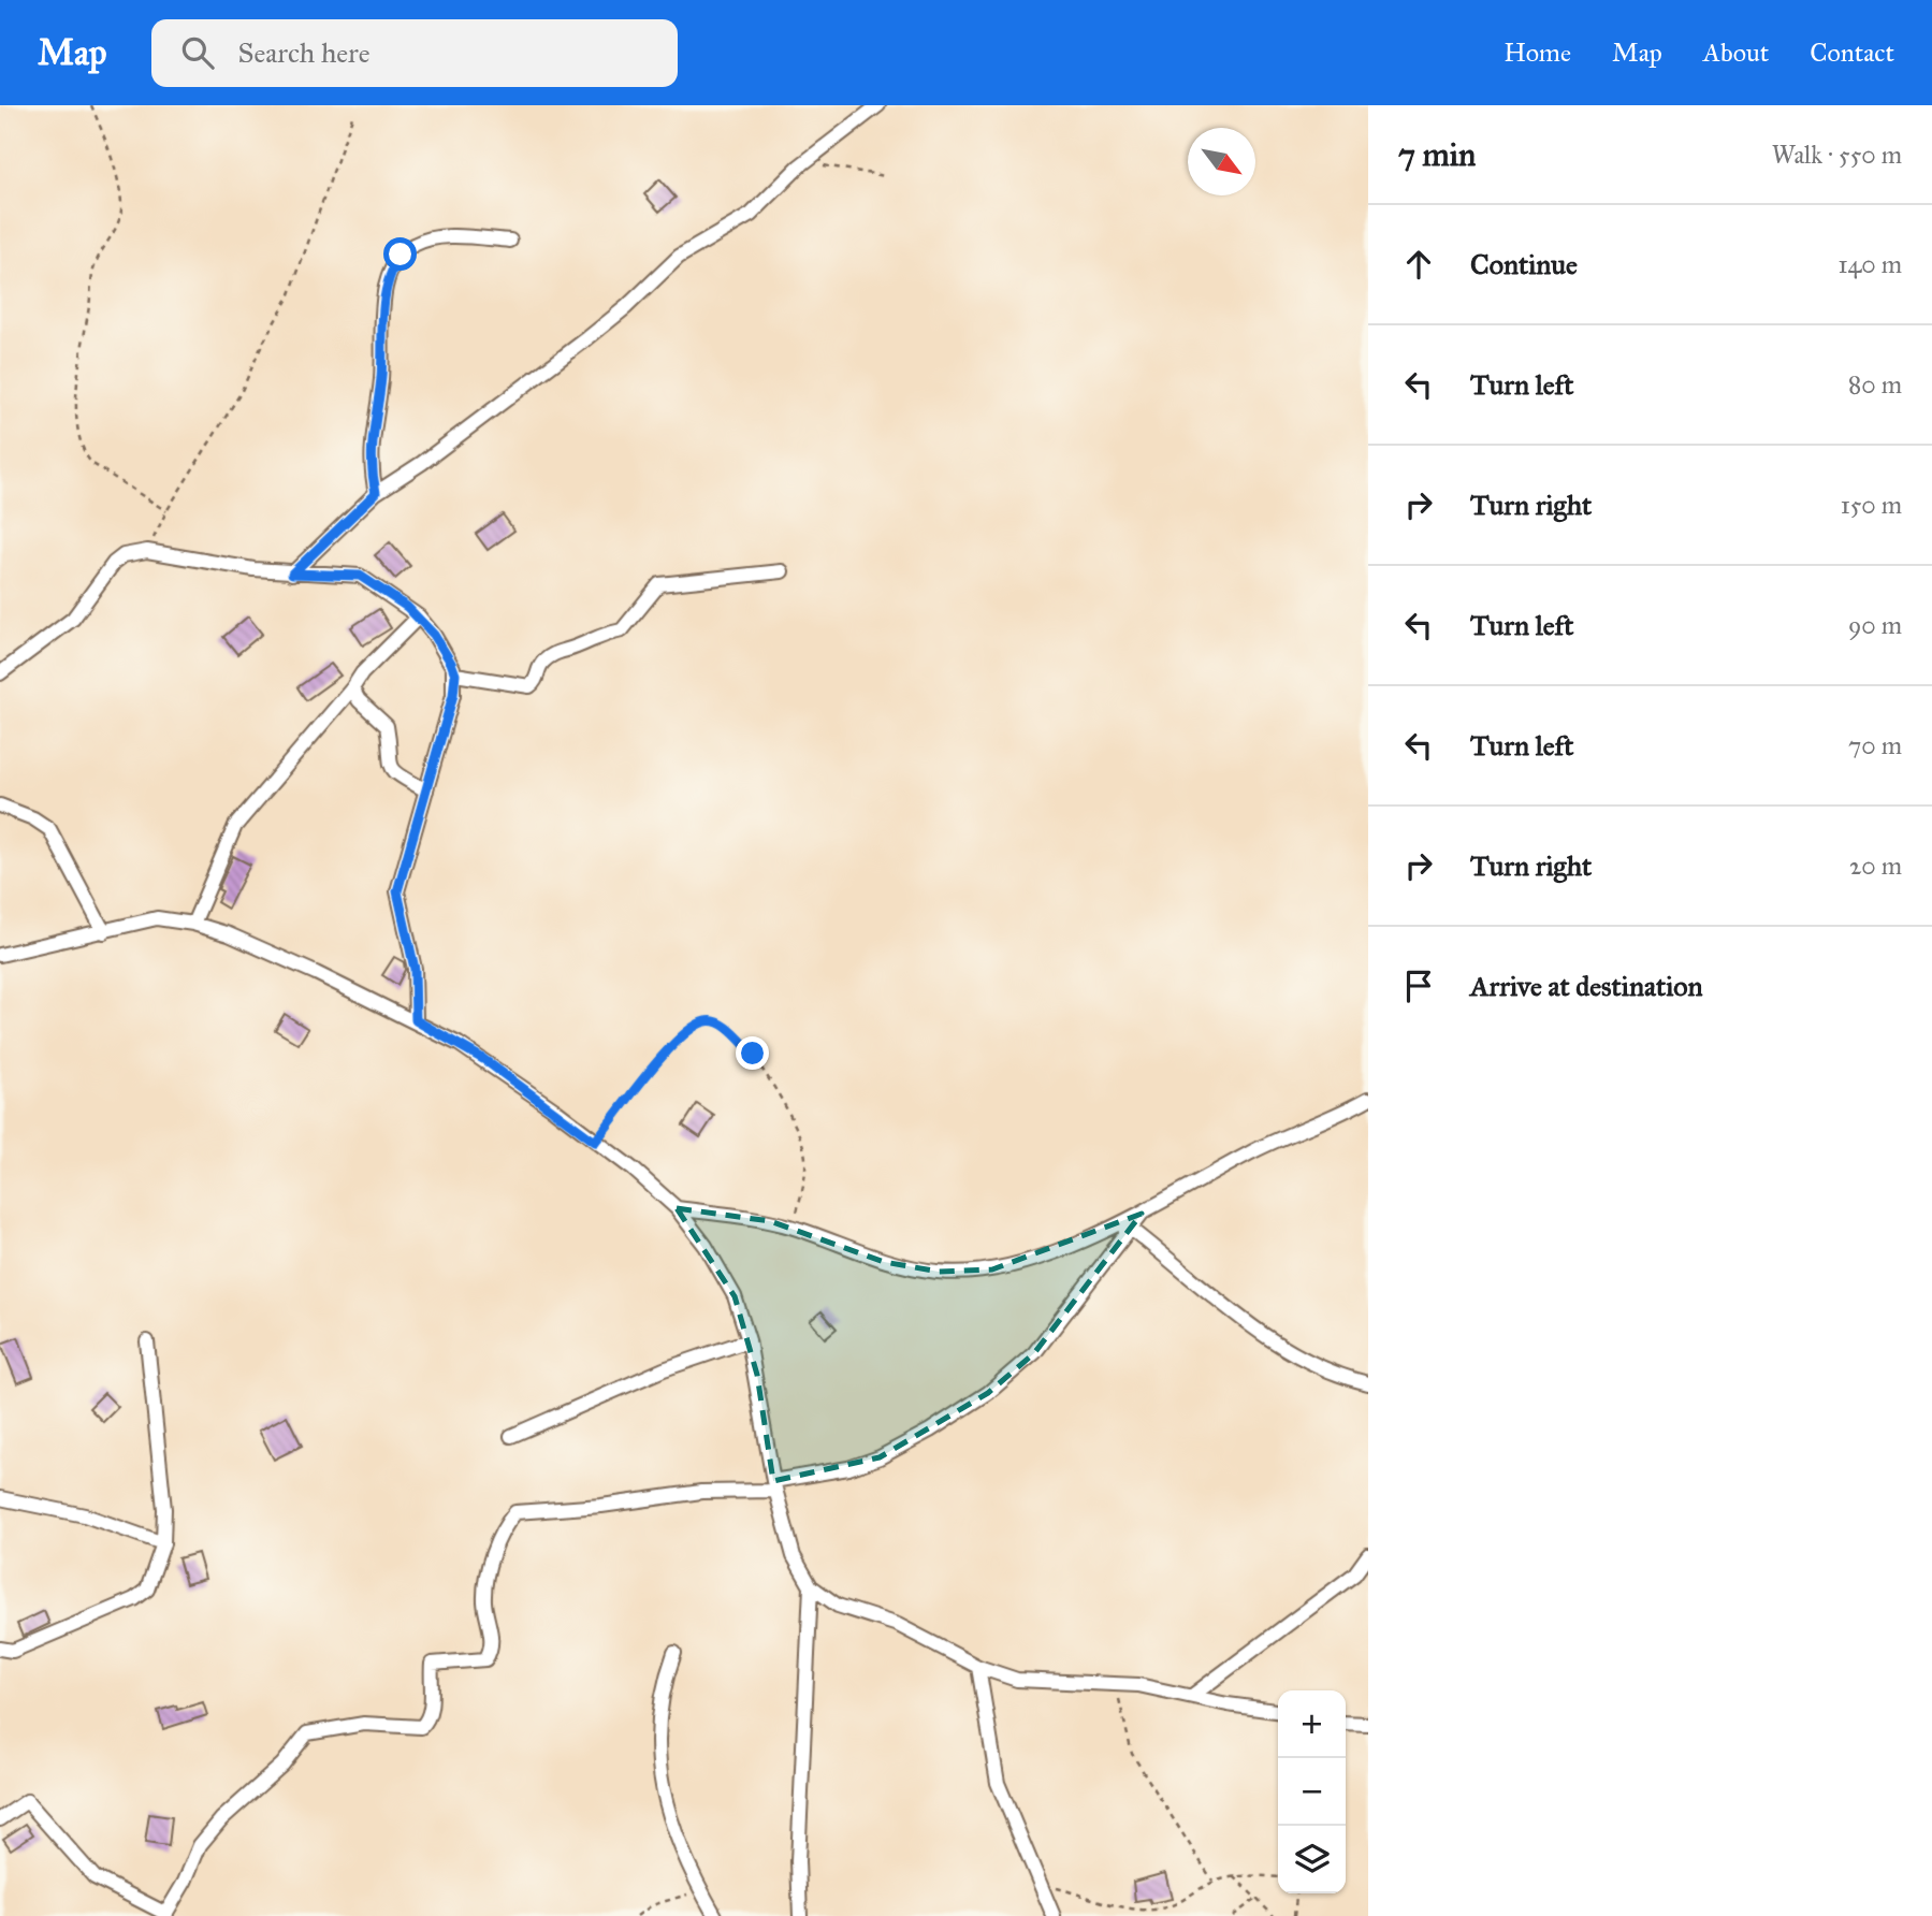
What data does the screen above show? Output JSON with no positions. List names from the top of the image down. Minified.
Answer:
{"north":"bottom right","page":{"header":"Map","search":"Search here","nav":["Home","Map","About","Contact"],"heading":["7 min","Walk · 550 m"],"list":[["Continue","140 m"],["Turn left","80 m"],["Turn right","150 m"],["Turn left","90 m"],["Turn left","70 m"],["Turn right","20 m"],"Arrive at destination"],"map_buttons":["+","−"]}}
